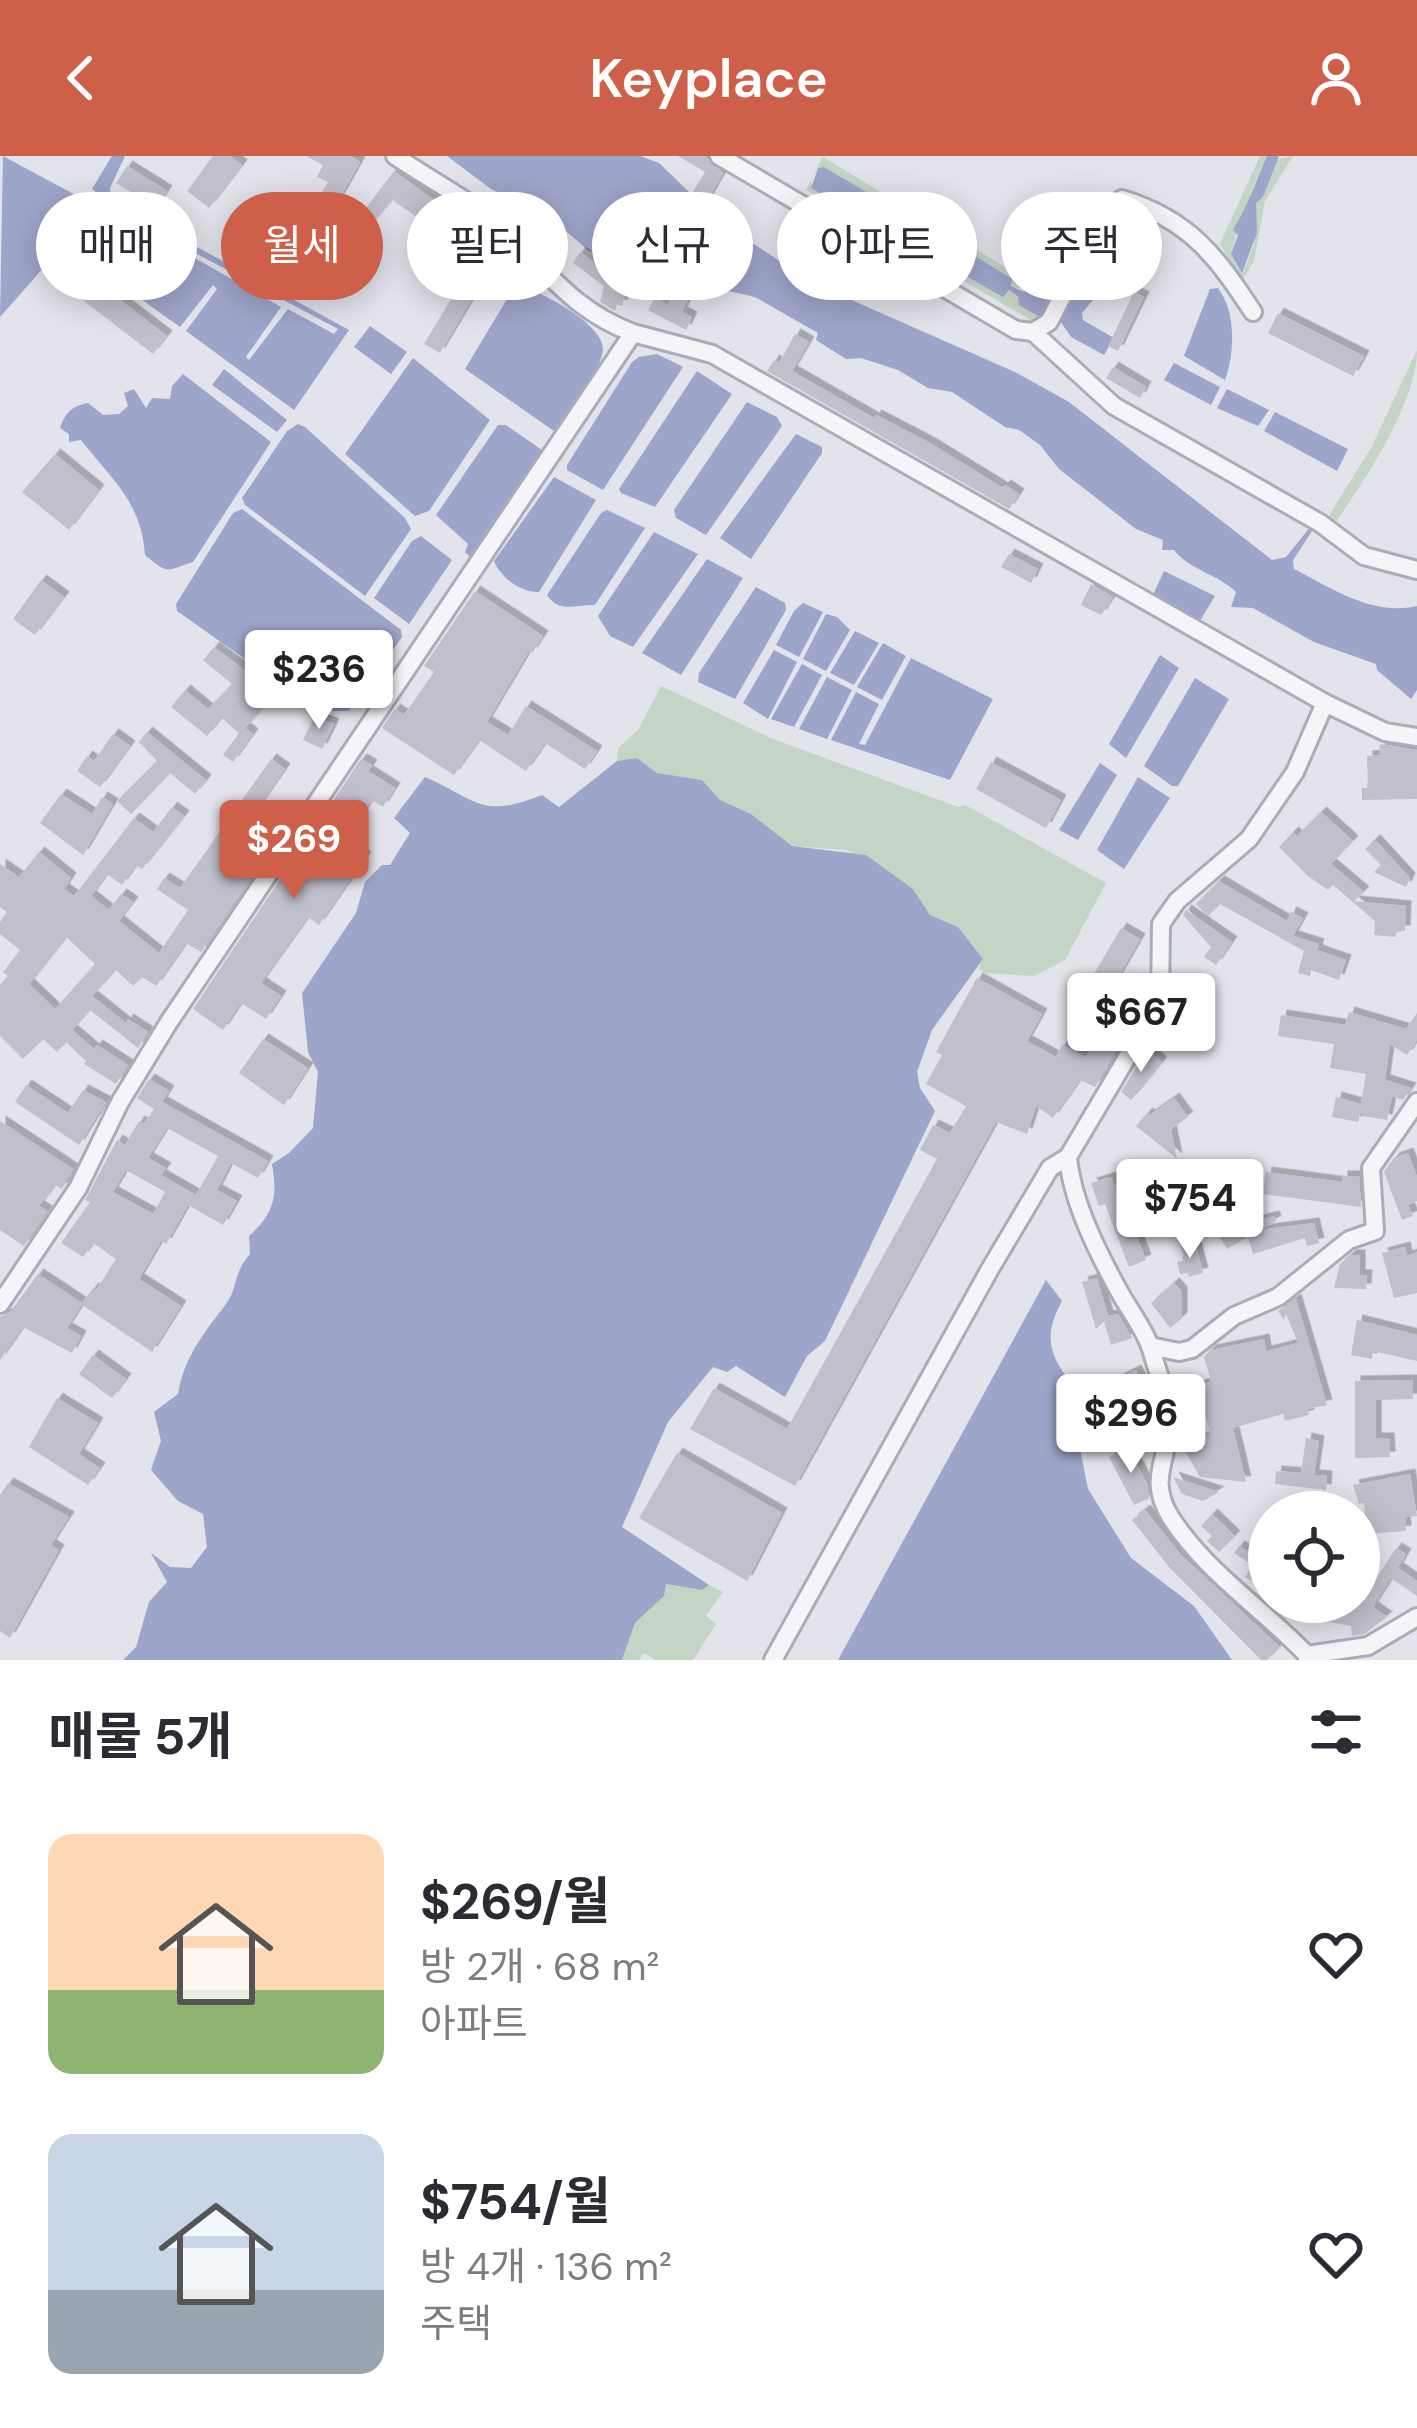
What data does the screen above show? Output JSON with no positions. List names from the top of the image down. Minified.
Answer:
{"page":{"header":"Keyplace","chip":["매매","월세","필터","신규","아파트","주택"],"price":["$236","$269","$667","$754","$296"],"heading":"매물 5개","list":[{"name":"$269/월","note":"방 2개 · 68 m² · 아파트"},{"name":"$754/월","note":"방 4개 · 136 m² · 주택"}]}}
